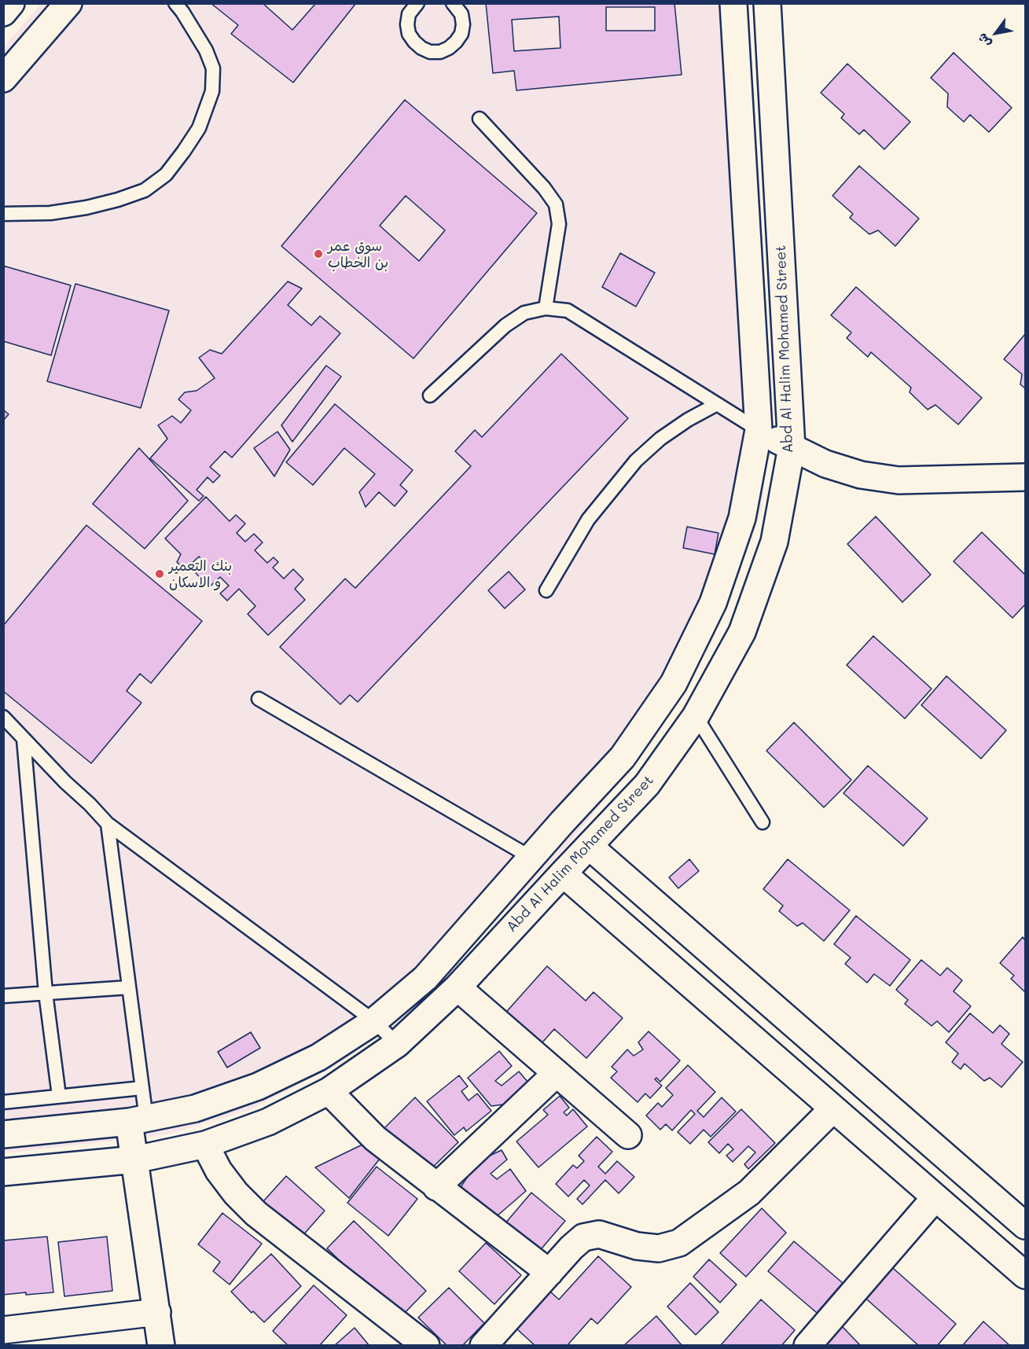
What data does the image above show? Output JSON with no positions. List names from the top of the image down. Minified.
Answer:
{"streets":{"street":["Abd Al Halim Mohamed Street"]},"places":["سوق عمر بن الخطاب","بنك التعمير و الاسكان"],"north":"bottom left"}
